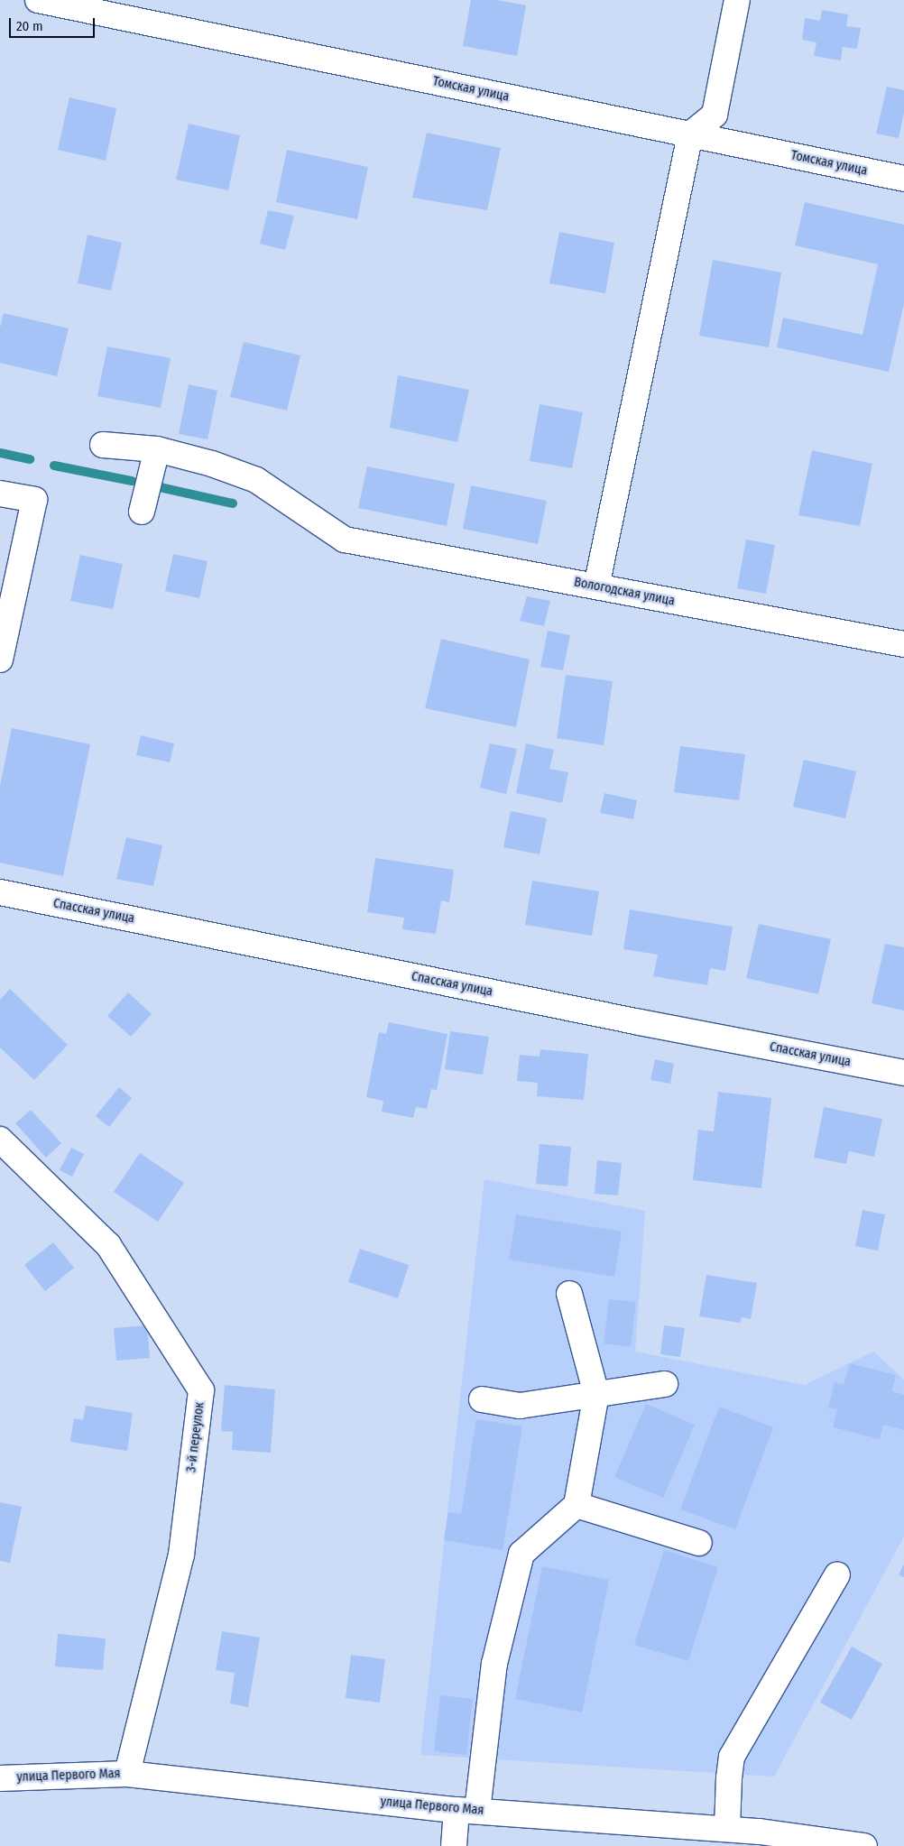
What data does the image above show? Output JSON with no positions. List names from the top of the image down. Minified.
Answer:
{"streets":{"street":["Томская улица","Вологодская улица","Спасская улица","3-й переулок","улица Первого Мая"]},"crossings":[["3-й переулок","улица Первого Мая"]],"scale_bar":"20 m"}
